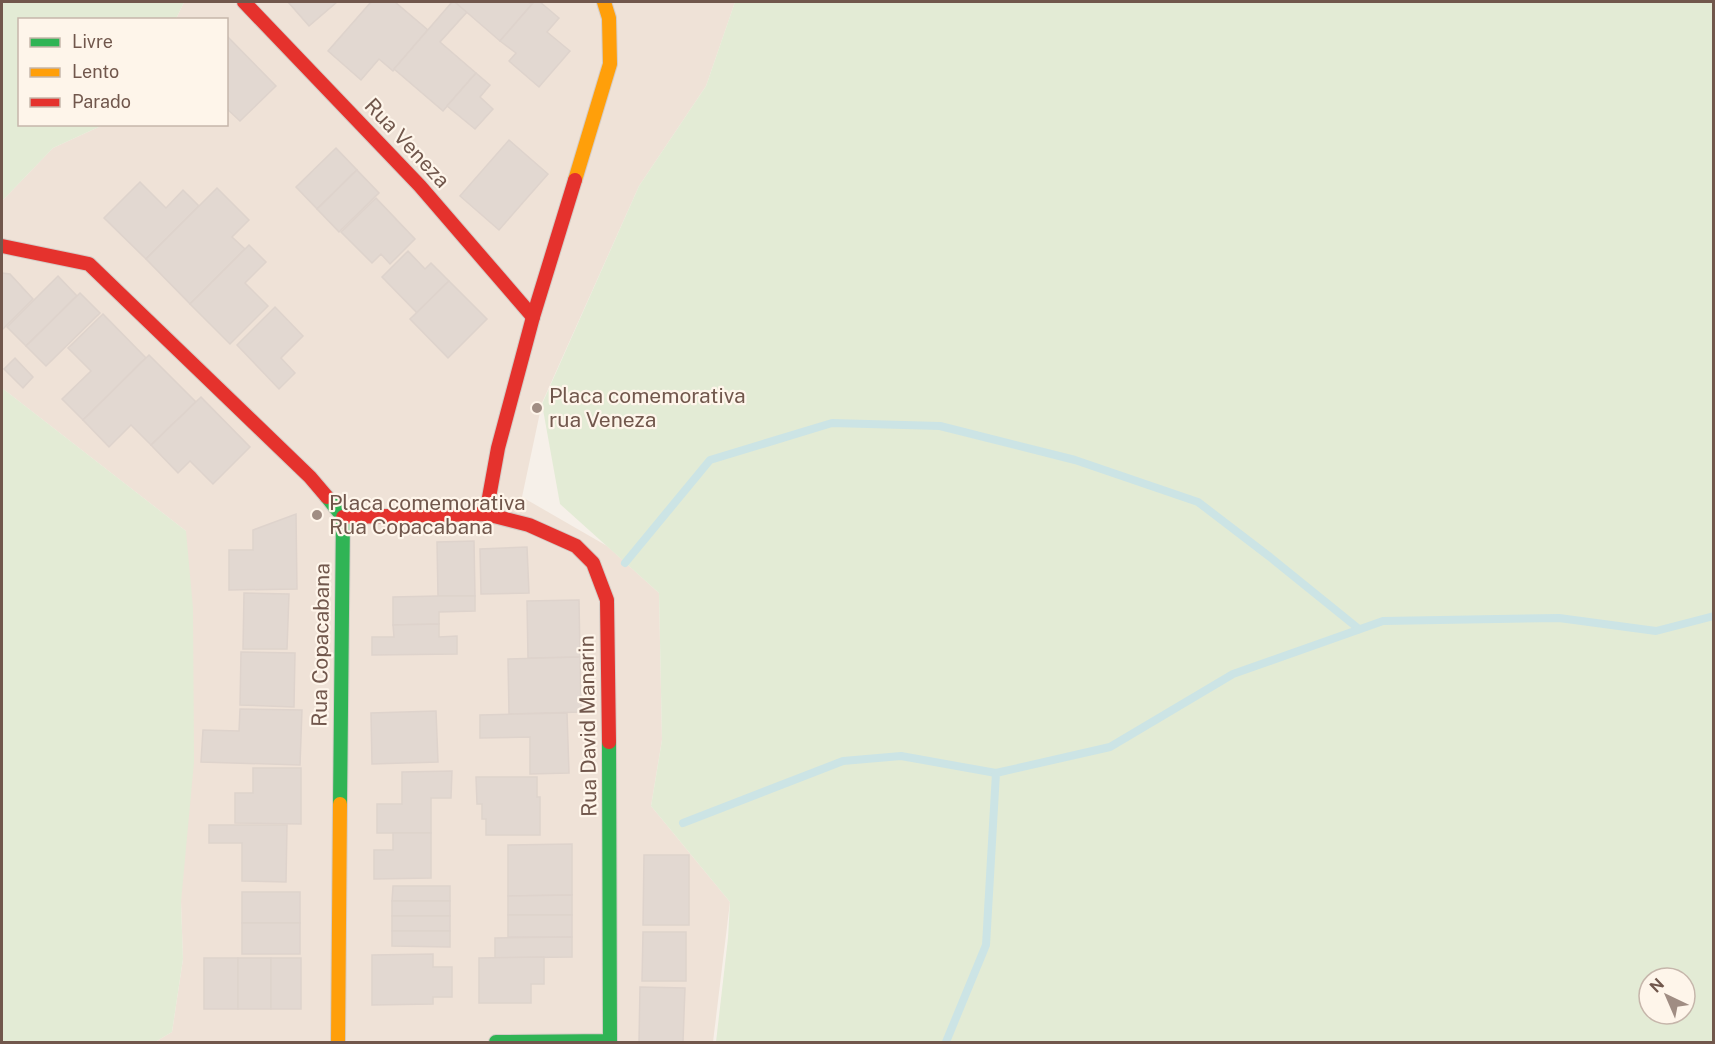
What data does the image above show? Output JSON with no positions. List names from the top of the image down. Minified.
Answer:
{"streets":{"street":["Rua Veneza","Rua Copacabana","Rua David Manarin"]},"crossings":[["Rua Copacabana","Rua David Manarin"]],"places":["Placa comemorativa rua Veneza","Placa comemorativa Rua Copacabana"],"legend":["Livre","Lento","Parado"],"north":"top left"}
